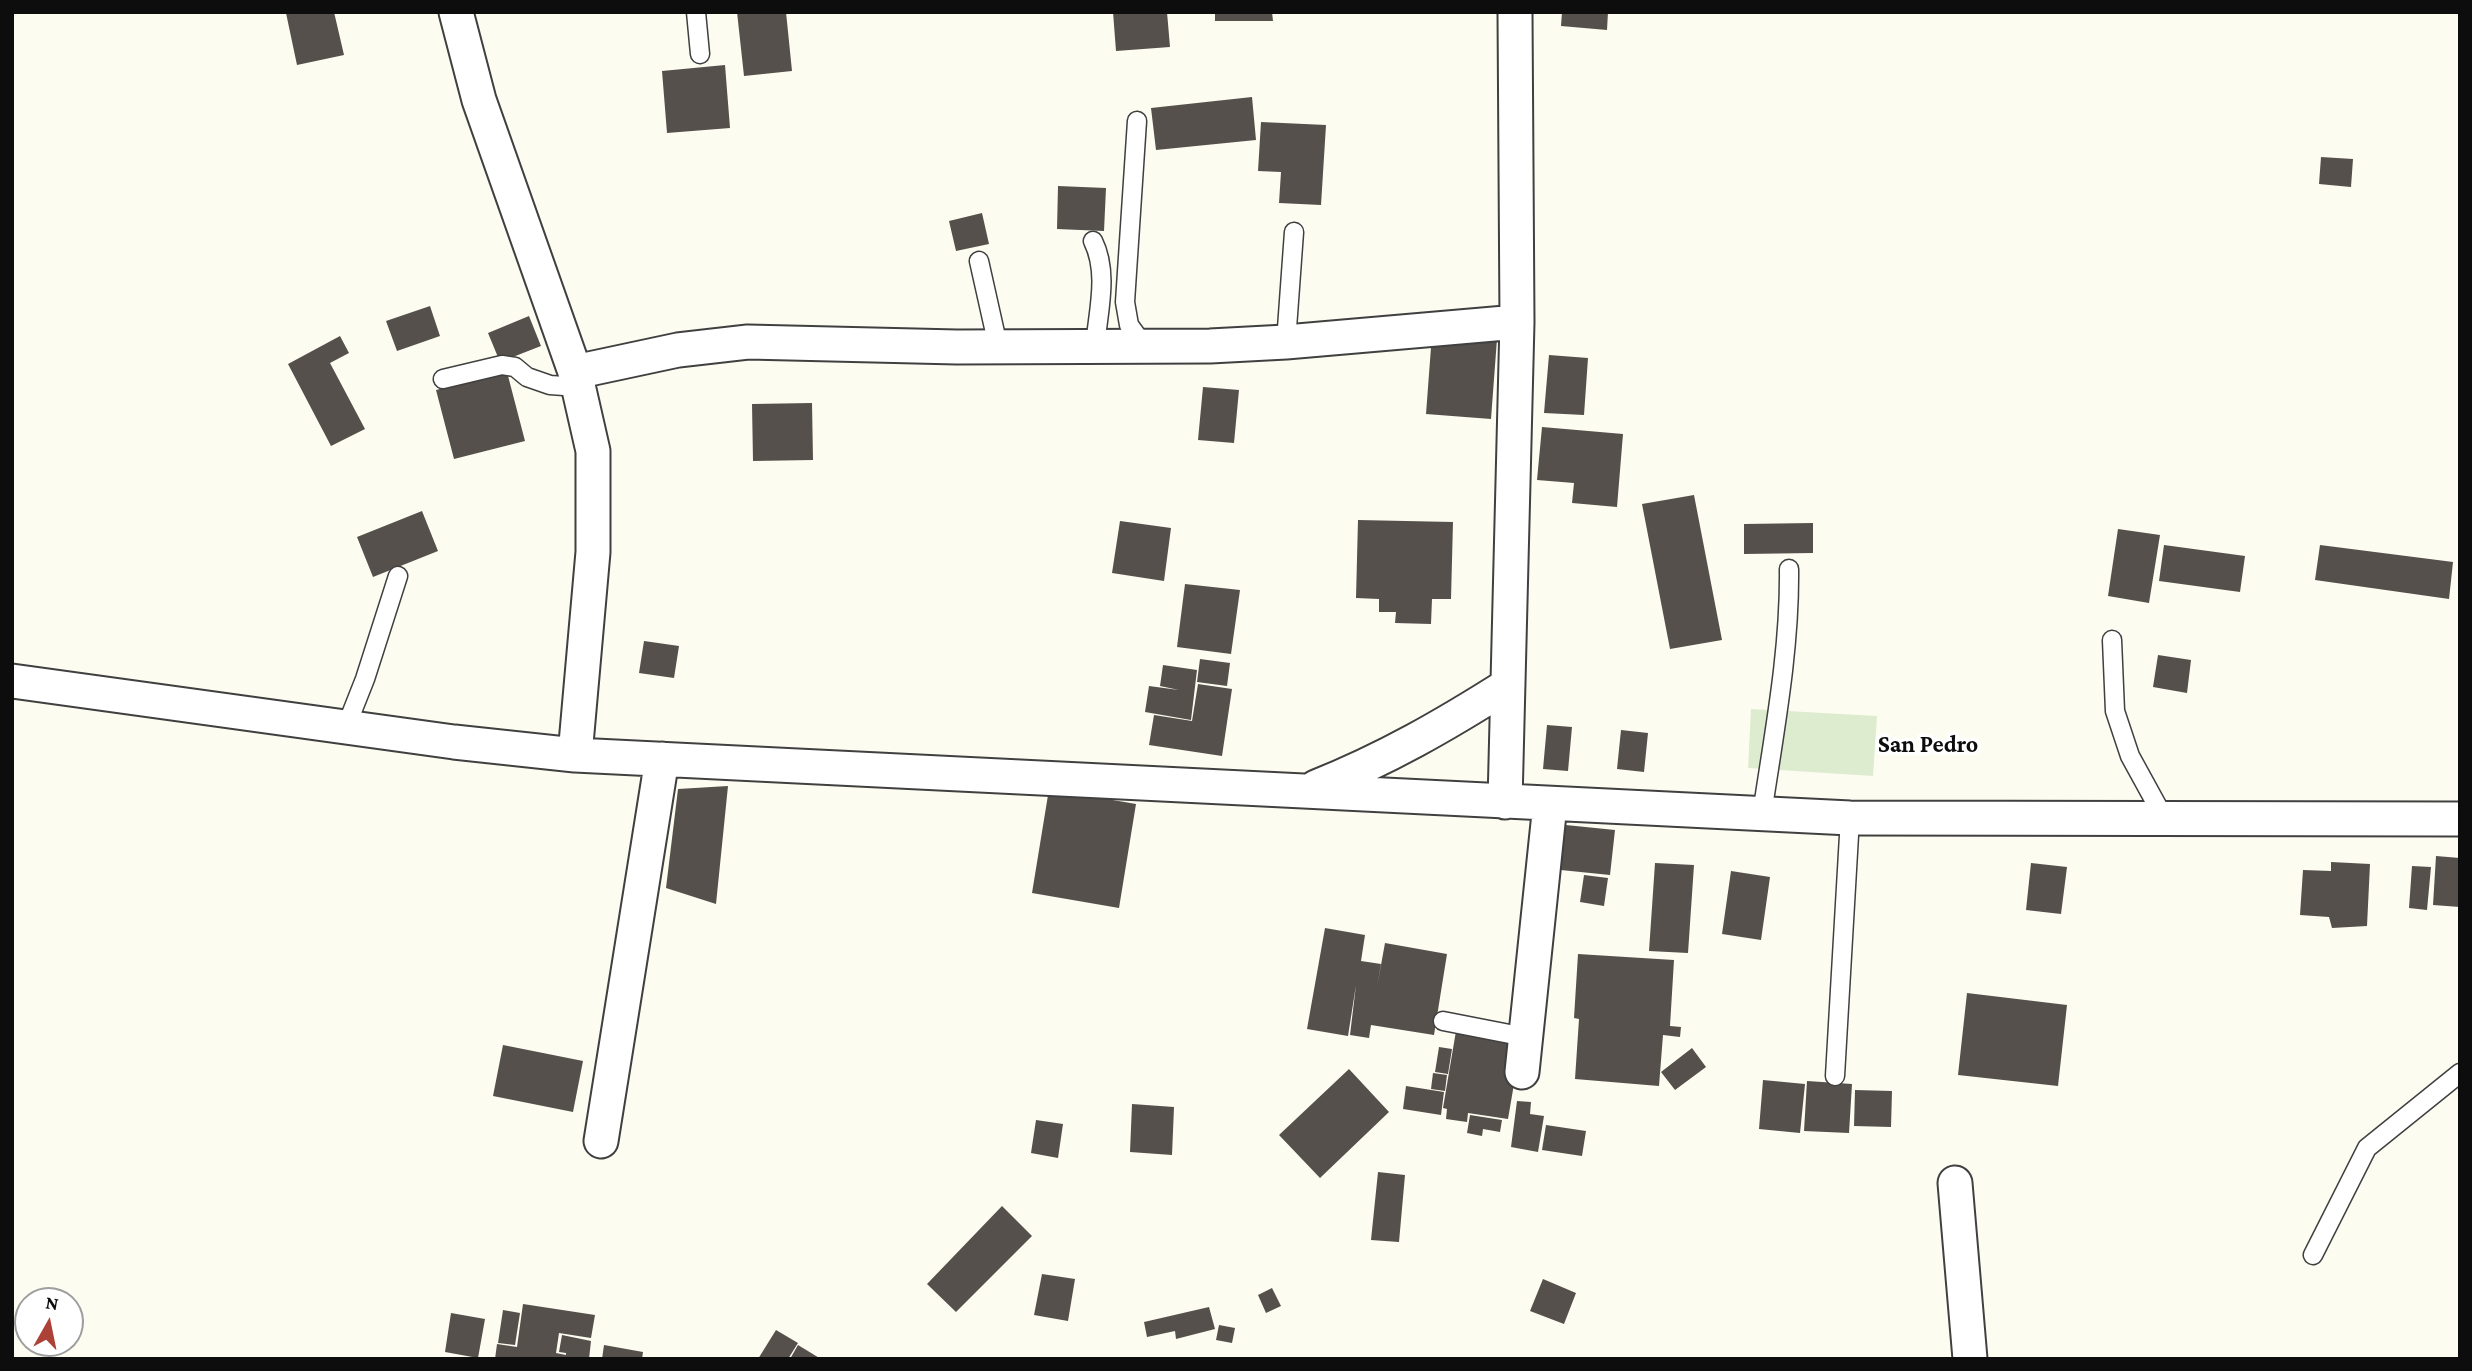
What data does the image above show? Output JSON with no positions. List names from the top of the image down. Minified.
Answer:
{"districts":["San Pedro"],"north":"top"}
